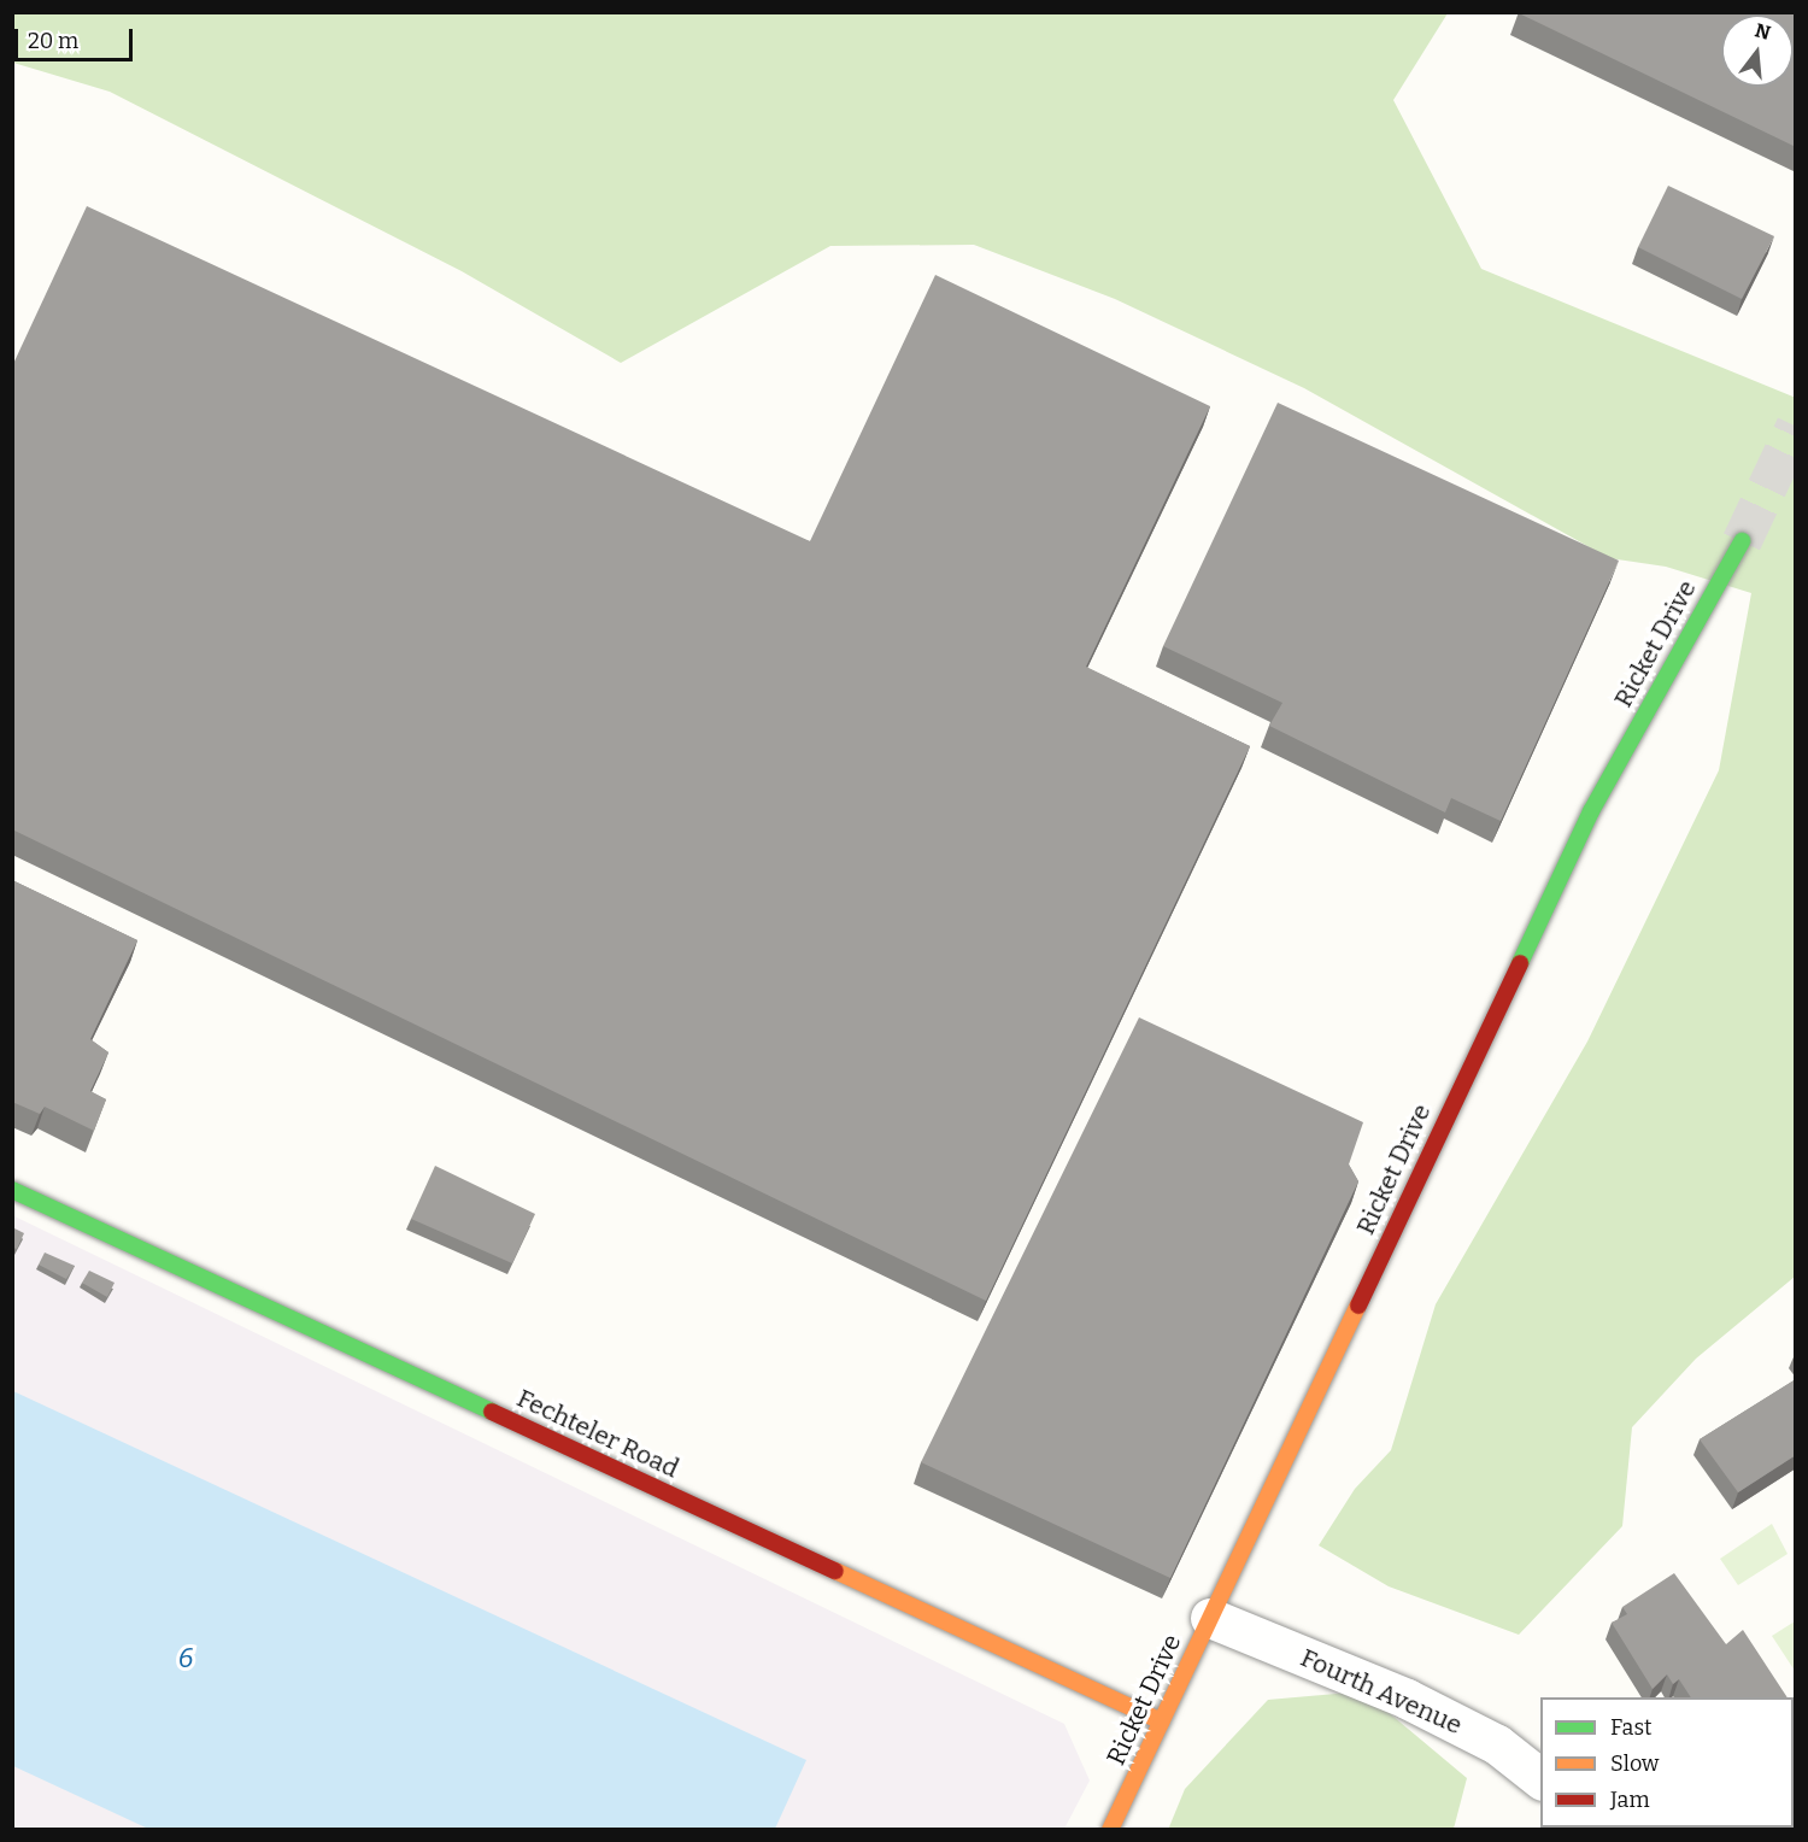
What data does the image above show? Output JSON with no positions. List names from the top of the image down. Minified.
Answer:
{"streets":{"street":["Ricket Drive","Fechteler Road","Fourth Avenue"]},"crossings":[["Ricket Drive","Fechteler Road"],["Ricket Drive","Fourth Avenue"]],"water":["6"],"legend":["Fast","Slow","Jam"],"scale_bar":"20 m","north":"top"}
